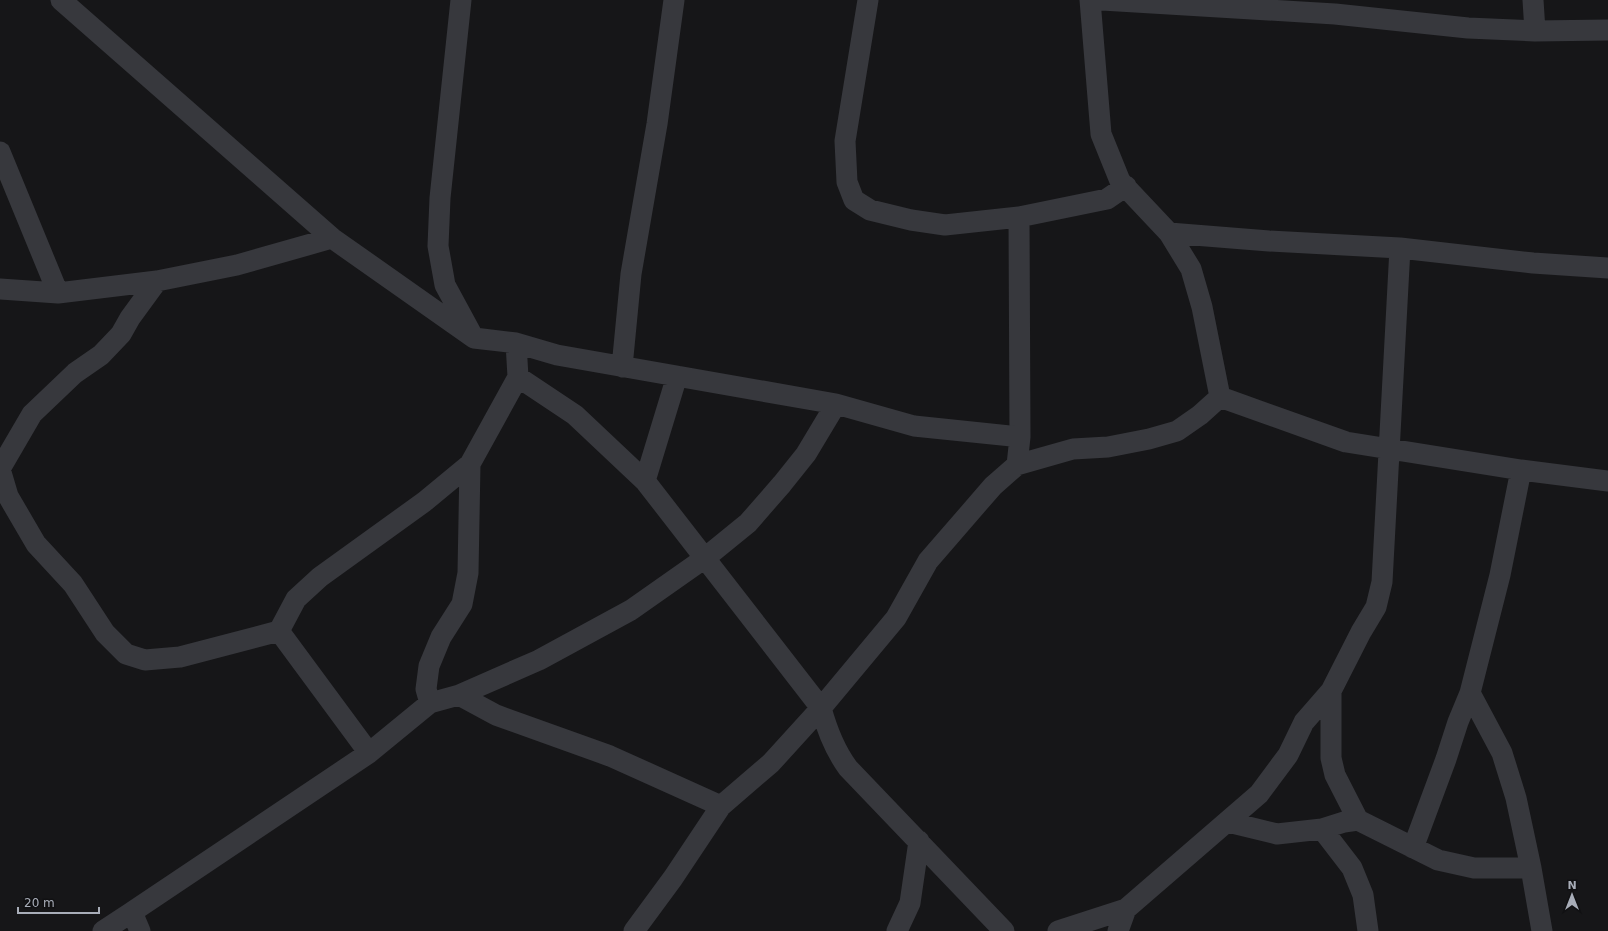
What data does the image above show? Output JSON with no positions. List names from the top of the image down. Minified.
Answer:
{"scale_bar":"20 m","north":"top"}
